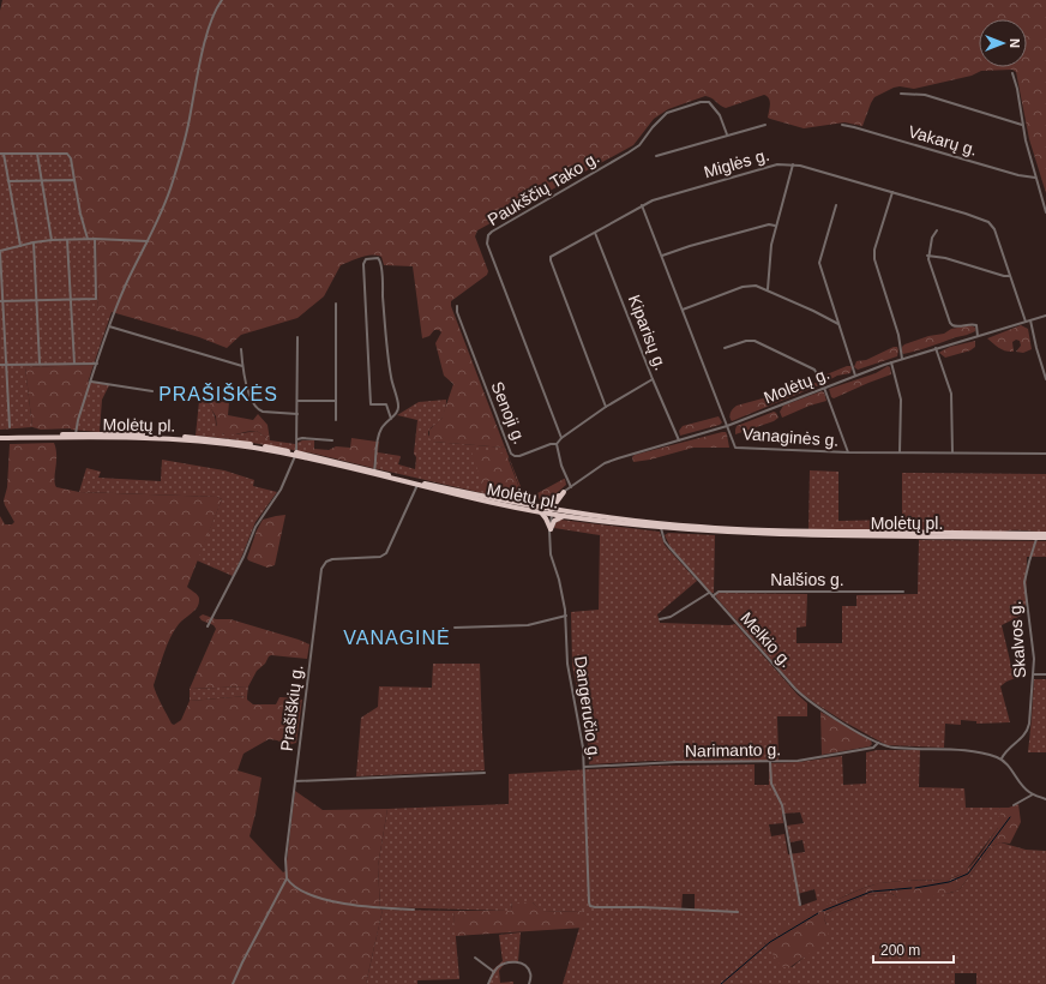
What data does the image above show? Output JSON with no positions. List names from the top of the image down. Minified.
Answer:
{"streets":{"highway":["Molėtų pl."],"street":["Vakarų g.","Miglės g.","Paukščių Tako g.","Kiparisų g.","Molėtų g.","Senoji g.","Vanaginės g.","Nalšios g.","Melkio g.","Skalvos g.","Prašiškių g.","Dangeručio g.","Narimanto g."]},"crossings":[["Miglės g.","Kiparisų g."],["Miglės g.","Molėtų g."],["Miglės g.","Vanaginės g."],["Kiparisų g.","Molėtų g."],["Molėtų g.","Vanaginės g."],["Molėtų pl.","Melkio g."],["Molėtų pl.","Skalvos g."],["Molėtų pl.","Prašiškių g."],["Molėtų pl.","Dangeručio g."],["Nalšios g.","Melkio g."],["Melkio g.","Skalvos g."],["Melkio g.","Narimanto g."],["Dangeručio g.","Narimanto g."]],"districts":["PRAŠIŠKĖS","VANAGINĖ"],"scale_bar":"200 m","north":"right"}
